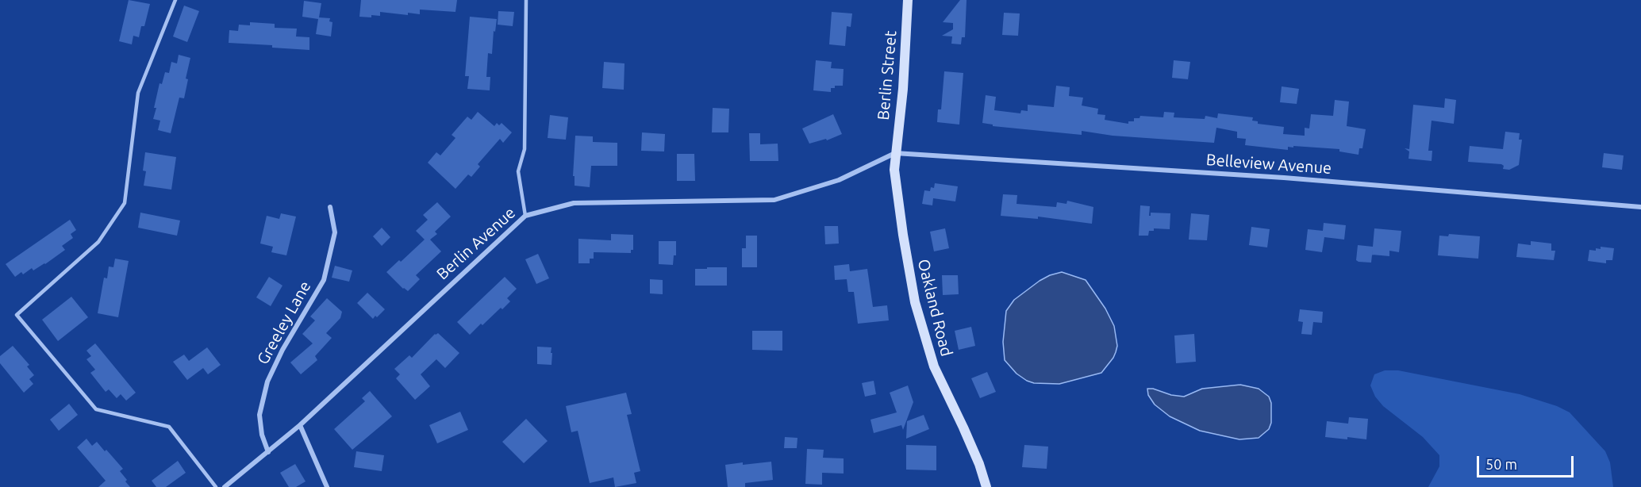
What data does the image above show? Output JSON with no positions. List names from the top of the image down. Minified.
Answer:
{"streets":{"main road":["Berlin Street","Oakland Road"],"street":["Belleview Avenue","Berlin Avenue","Greeley Lane"]},"crossings":[["Berlin Street","Belleview Avenue"],["Berlin Street","Berlin Avenue"],["Berlin Street","Oakland Road"],["Belleview Avenue","Berlin Avenue"],["Belleview Avenue","Oakland Road"],["Berlin Avenue","Oakland Road"],["Berlin Avenue","Greeley Lane"]],"scale_bar":"50 m"}
